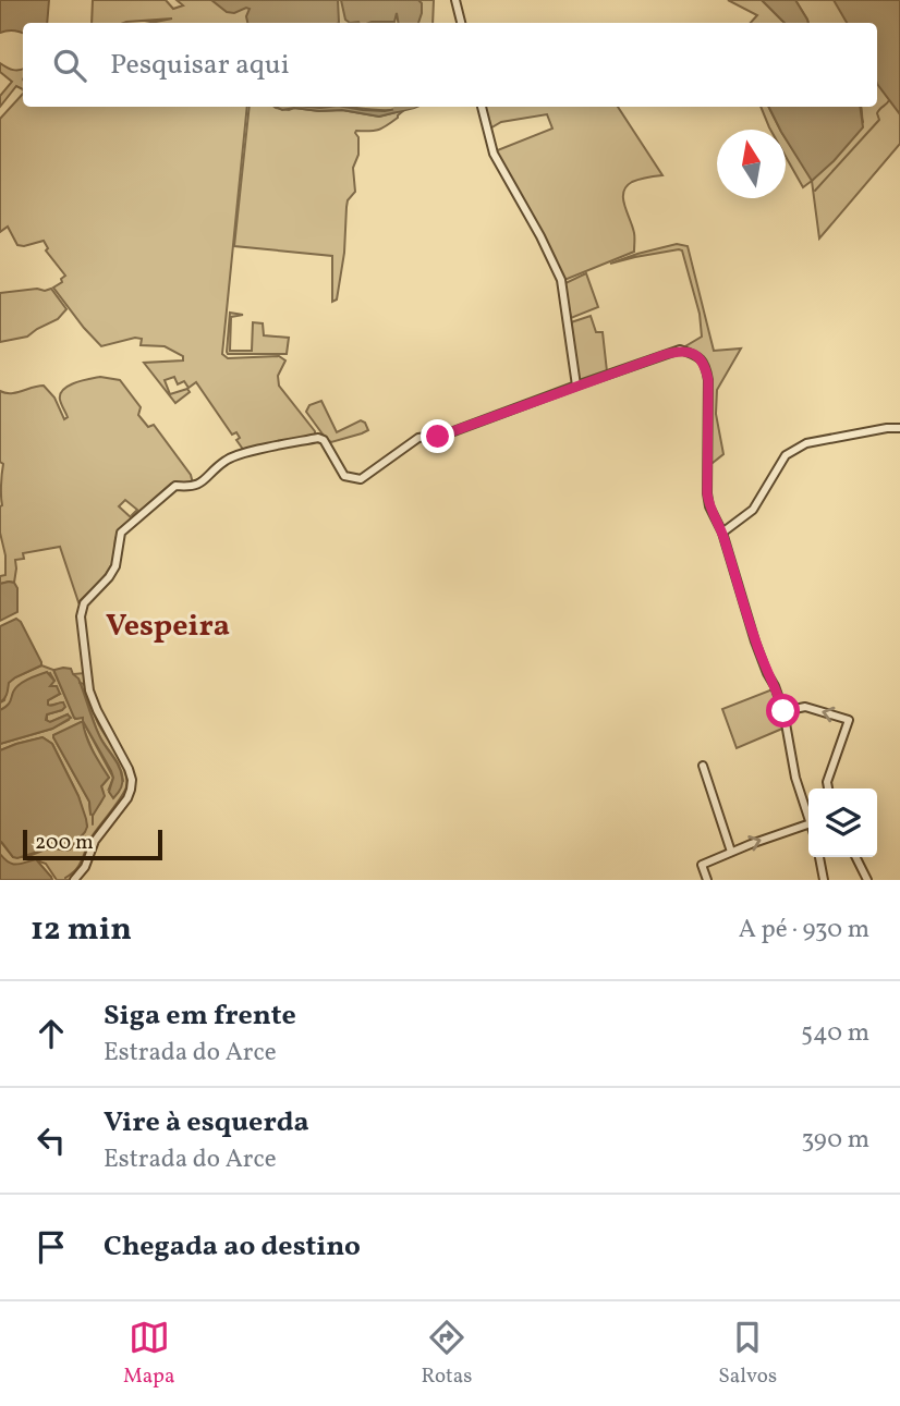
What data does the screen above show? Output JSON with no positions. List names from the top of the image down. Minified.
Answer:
{"districts":["Vespeira"],"scale_bar":"200 m","north":"top","page":{"search":"Pesquisar aqui","scale":"200 m","heading":["12 min","A pé · 930 m"],"list":[["Siga em frente","Estrada do Arce","540 m"],["Vire à esquerda","Estrada do Arce","390 m"],"Chegada ao destino"],"nav":["Mapa","Rotas","Salvos"]}}
